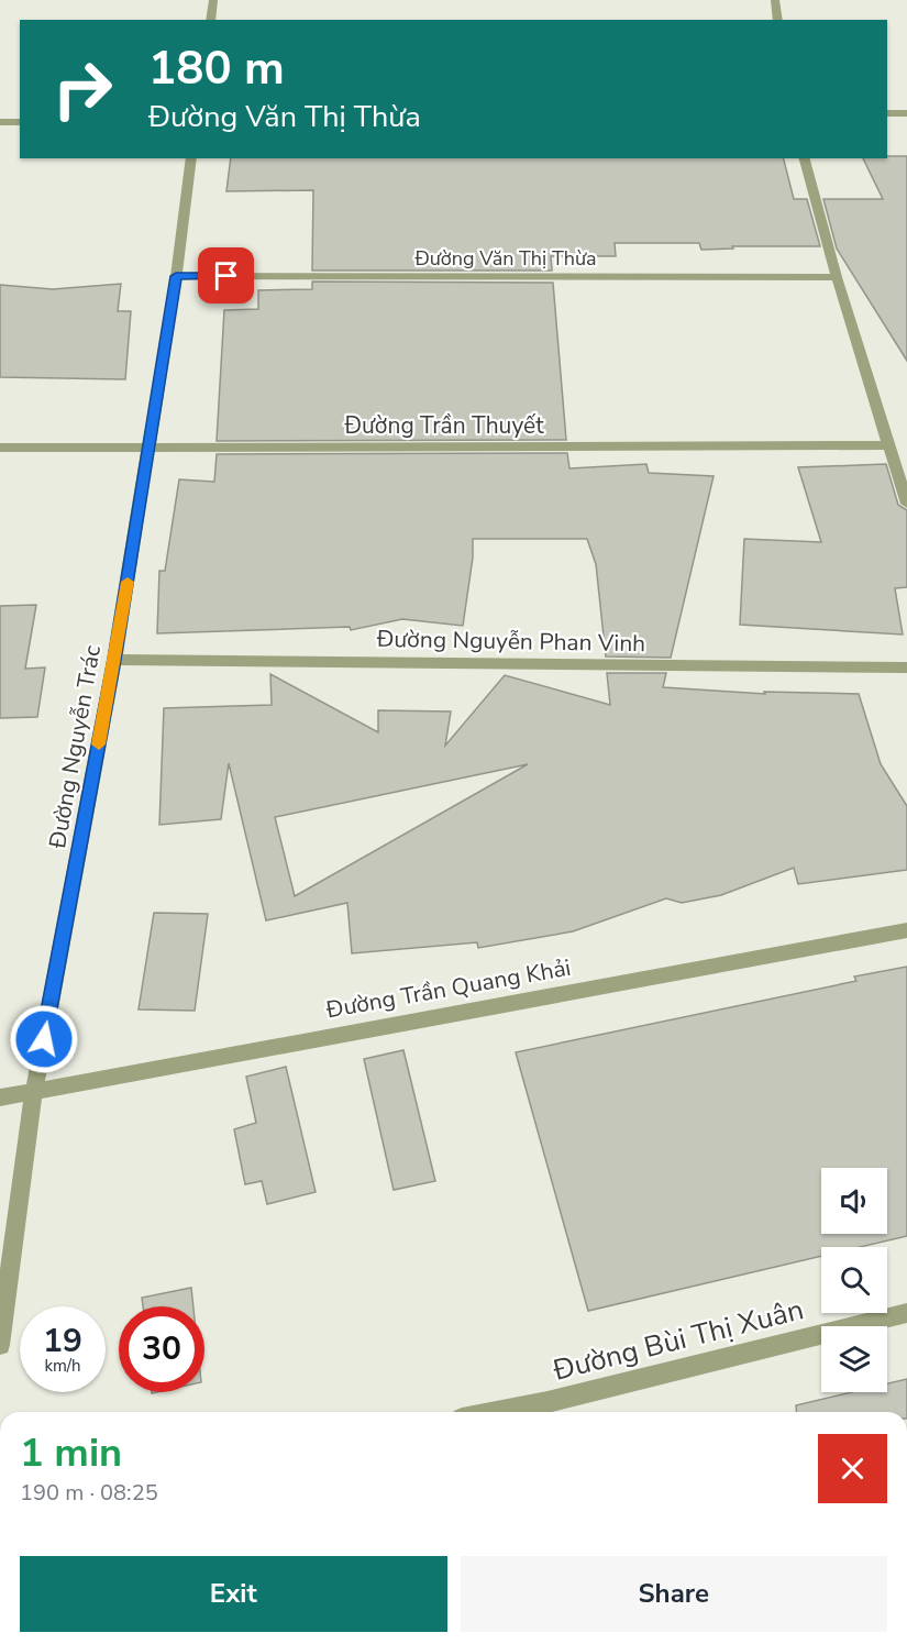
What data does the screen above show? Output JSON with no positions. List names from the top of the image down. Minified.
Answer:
{"streets":{"street":["Đường Văn Thị Thừa","Đường Trần Thuyết","Đường Nguyễn Phan Vinh","Đường Nguyễn Trác","Đường Trần Quang Khải","Đường Bùi Thị Xuân"]},"crossings":[["Đường Văn Thị Thừa","Đường Nguyễn Trác"],["Đường Trần Thuyết","Đường Nguyễn Trác"],["Đường Nguyễn Phan Vinh","Đường Nguyễn Trác"],["Đường Nguyễn Trác","Đường Trần Quang Khải"]],"page":{"turn":["180 m","Đường Văn Thị Thừa"],"speed":"19 km/h","limit":"30","heading":["1 min","190 m · 08:25"],"buttons":["Exit","Share"]}}
